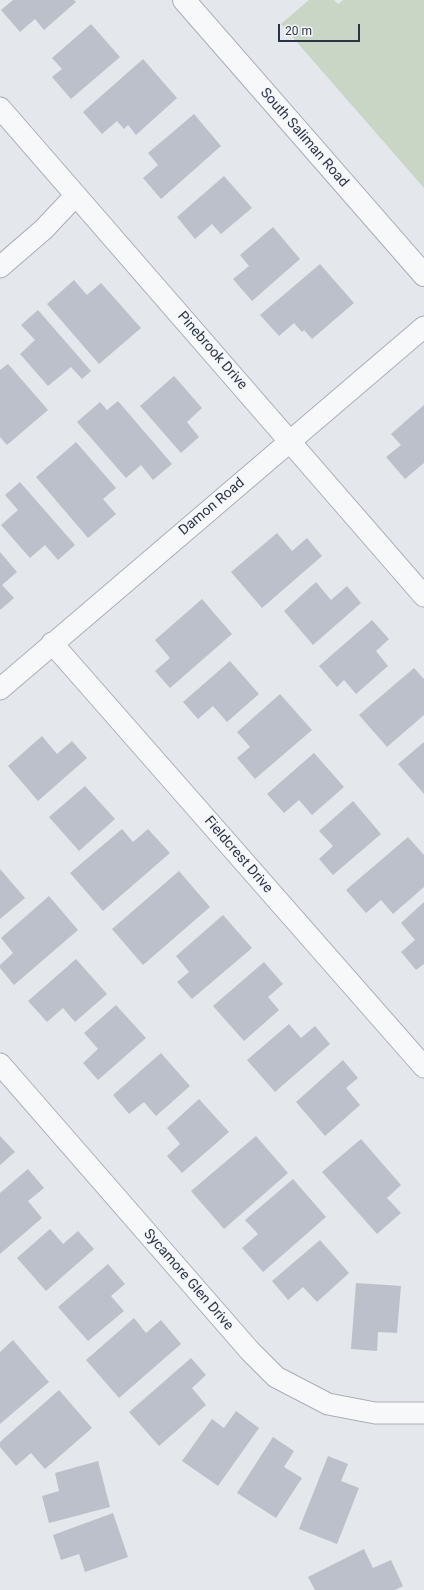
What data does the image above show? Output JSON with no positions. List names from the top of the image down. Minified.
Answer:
{"streets":{"street":["South Saliman Road","Pinebrook Drive","Damon Road","Fieldcrest Drive","Sycamore Glen Drive"]},"crossings":[["Pinebrook Drive","Damon Road"],["Damon Road","Fieldcrest Drive"]],"scale_bar":"20 m"}
